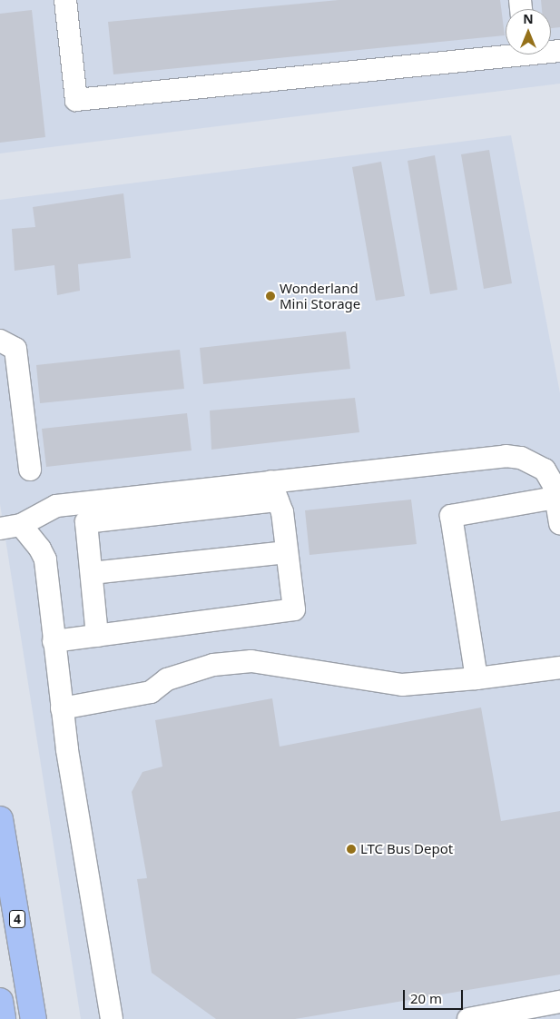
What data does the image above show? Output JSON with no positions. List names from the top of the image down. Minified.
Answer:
{"streets":{"main road":["4"]},"places":["Wonderland Mini Storage","LTC Bus Depot"],"scale_bar":"20 m","north":"top"}
